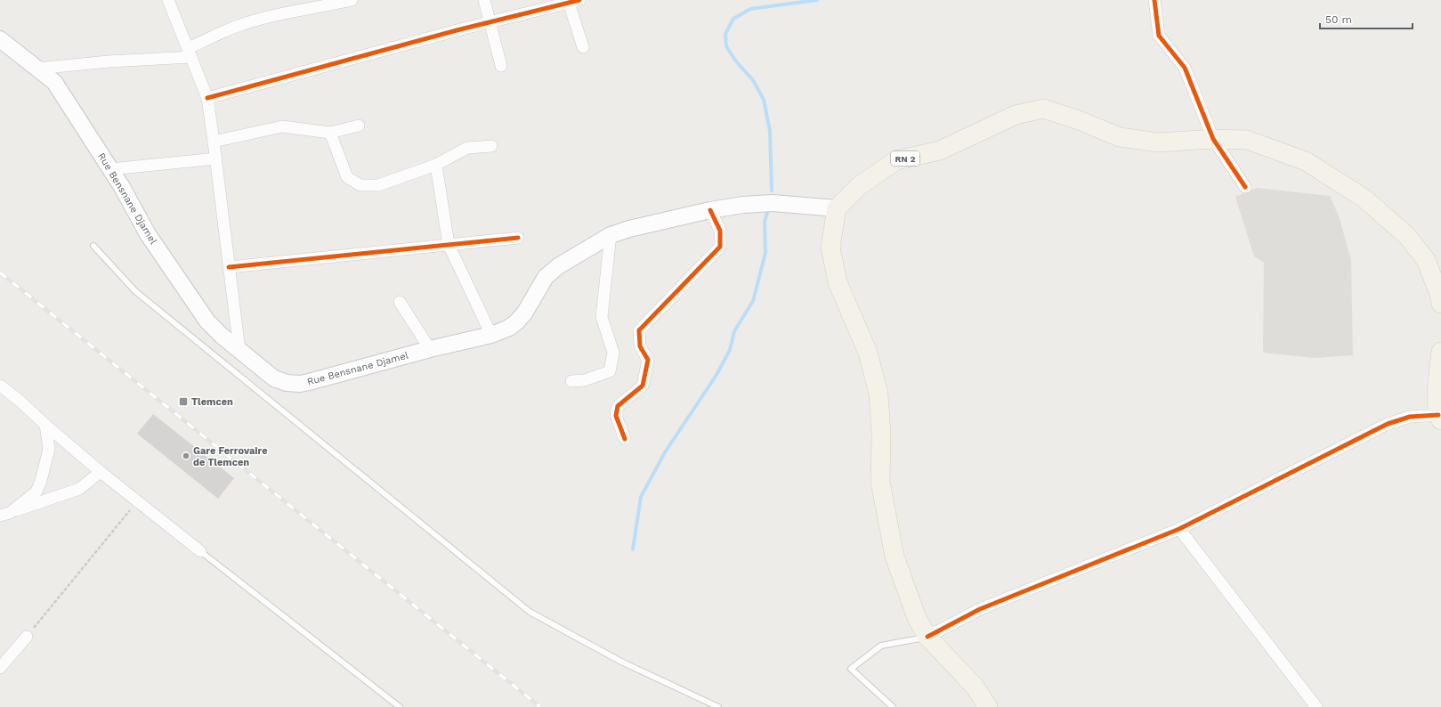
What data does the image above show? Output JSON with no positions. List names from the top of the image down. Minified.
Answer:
{"streets":{"main road":["RN 2","Rue Bensnane Djamel"]},"crossings":[["RN 2","Rue Bensnane Djamel"]],"places":{"transit":["Tlemcen"],"other":["Gare Ferrovaire de Tlemcen"]},"scale_bar":"50 m"}
